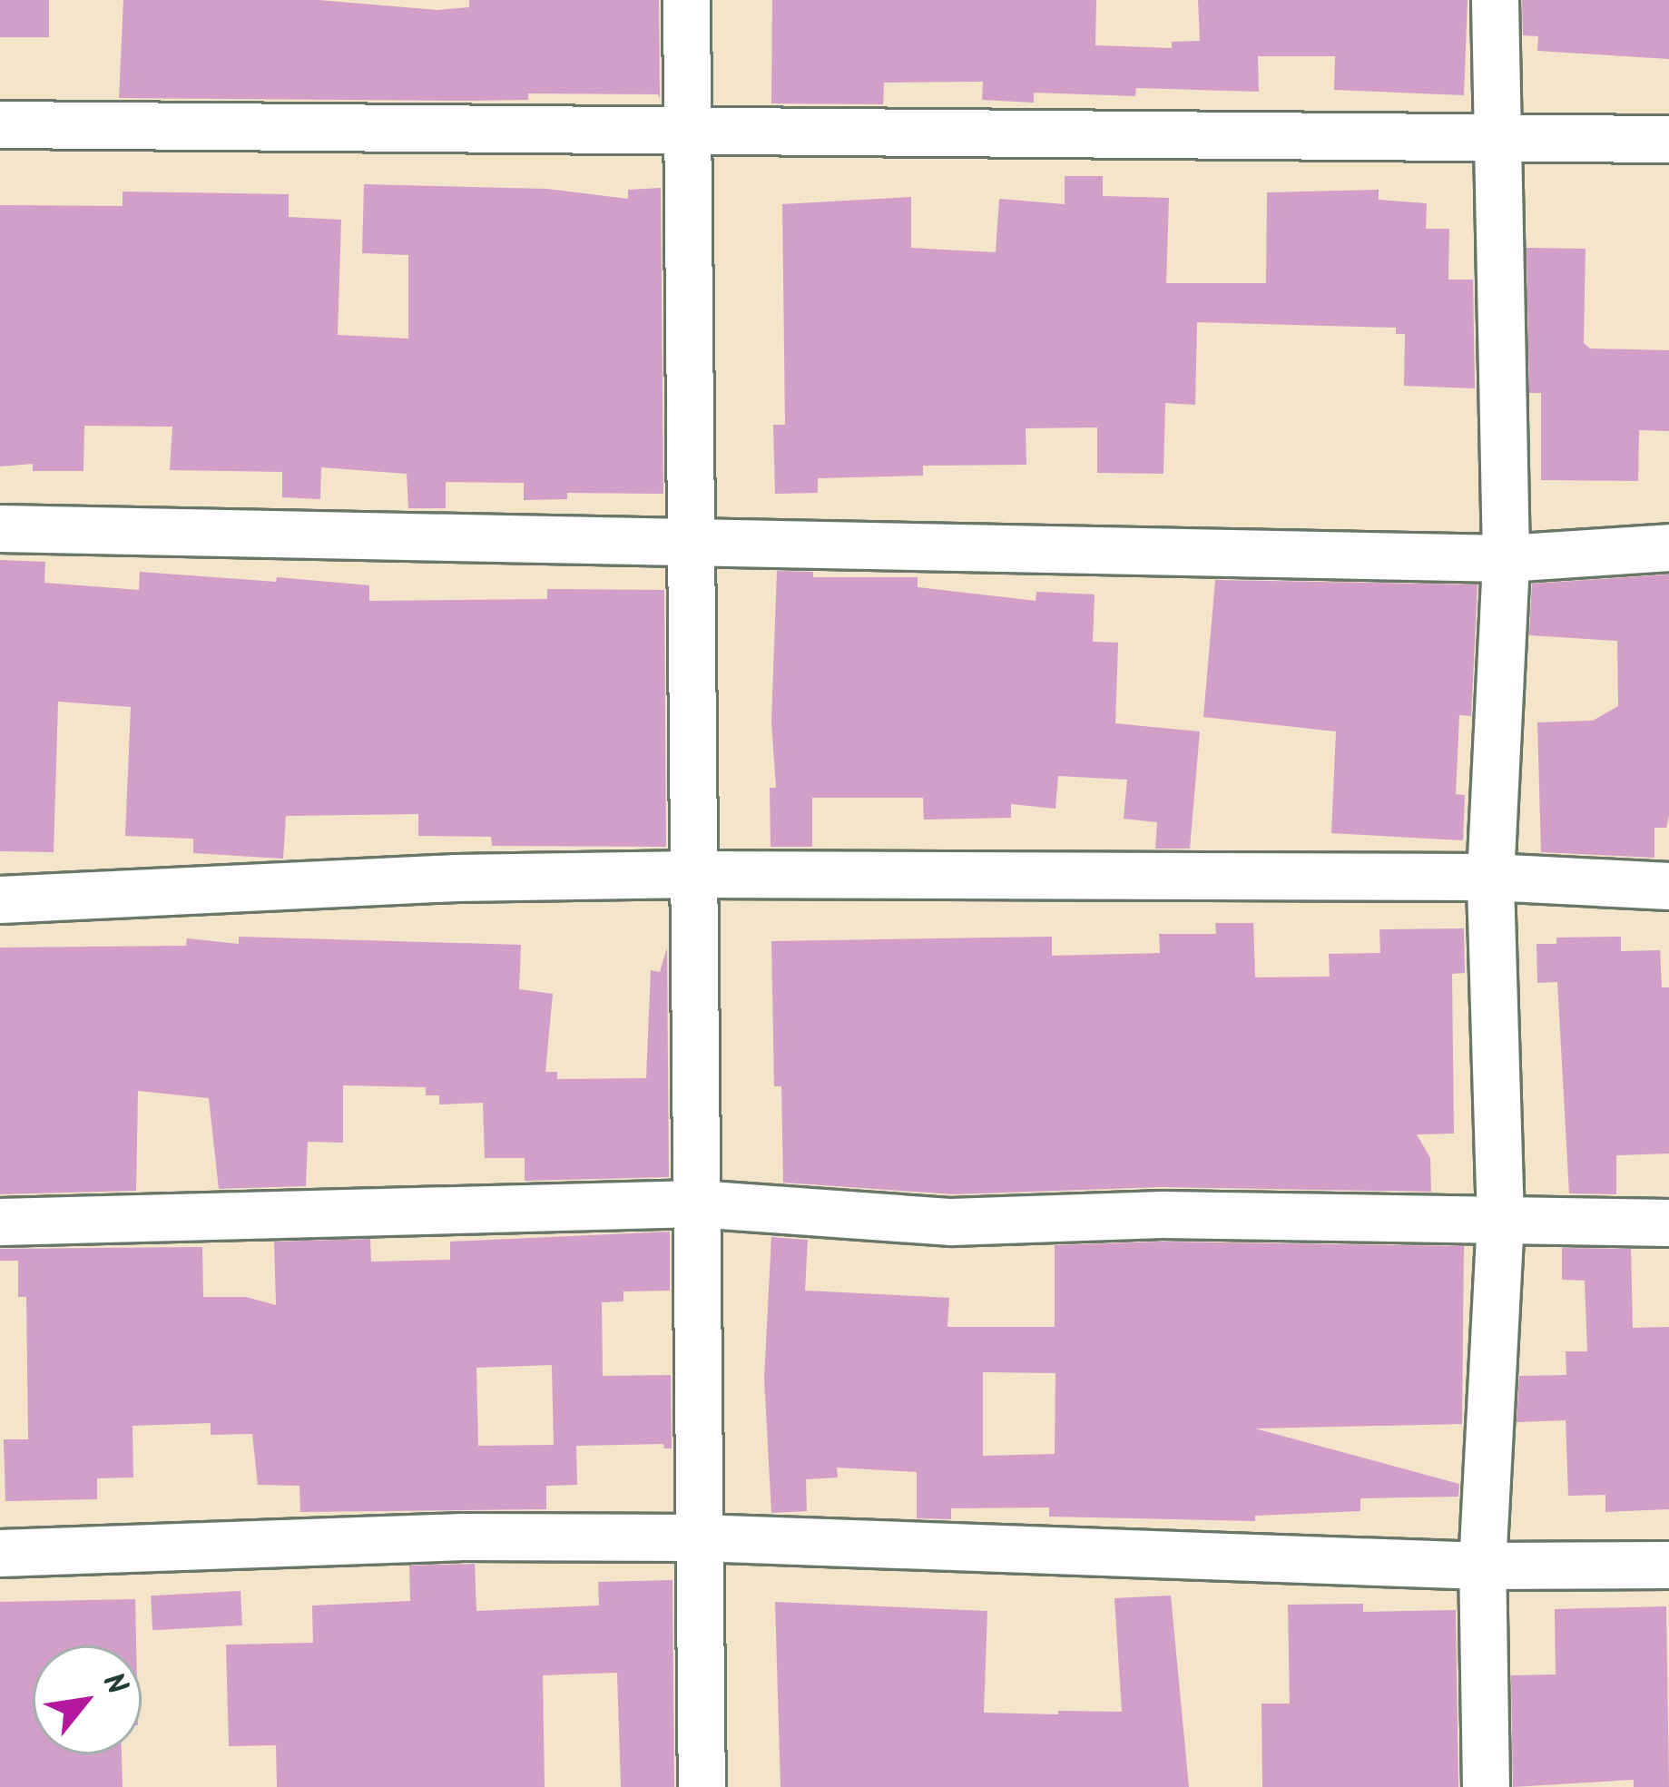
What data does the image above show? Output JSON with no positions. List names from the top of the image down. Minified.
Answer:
{"north":"top right"}
